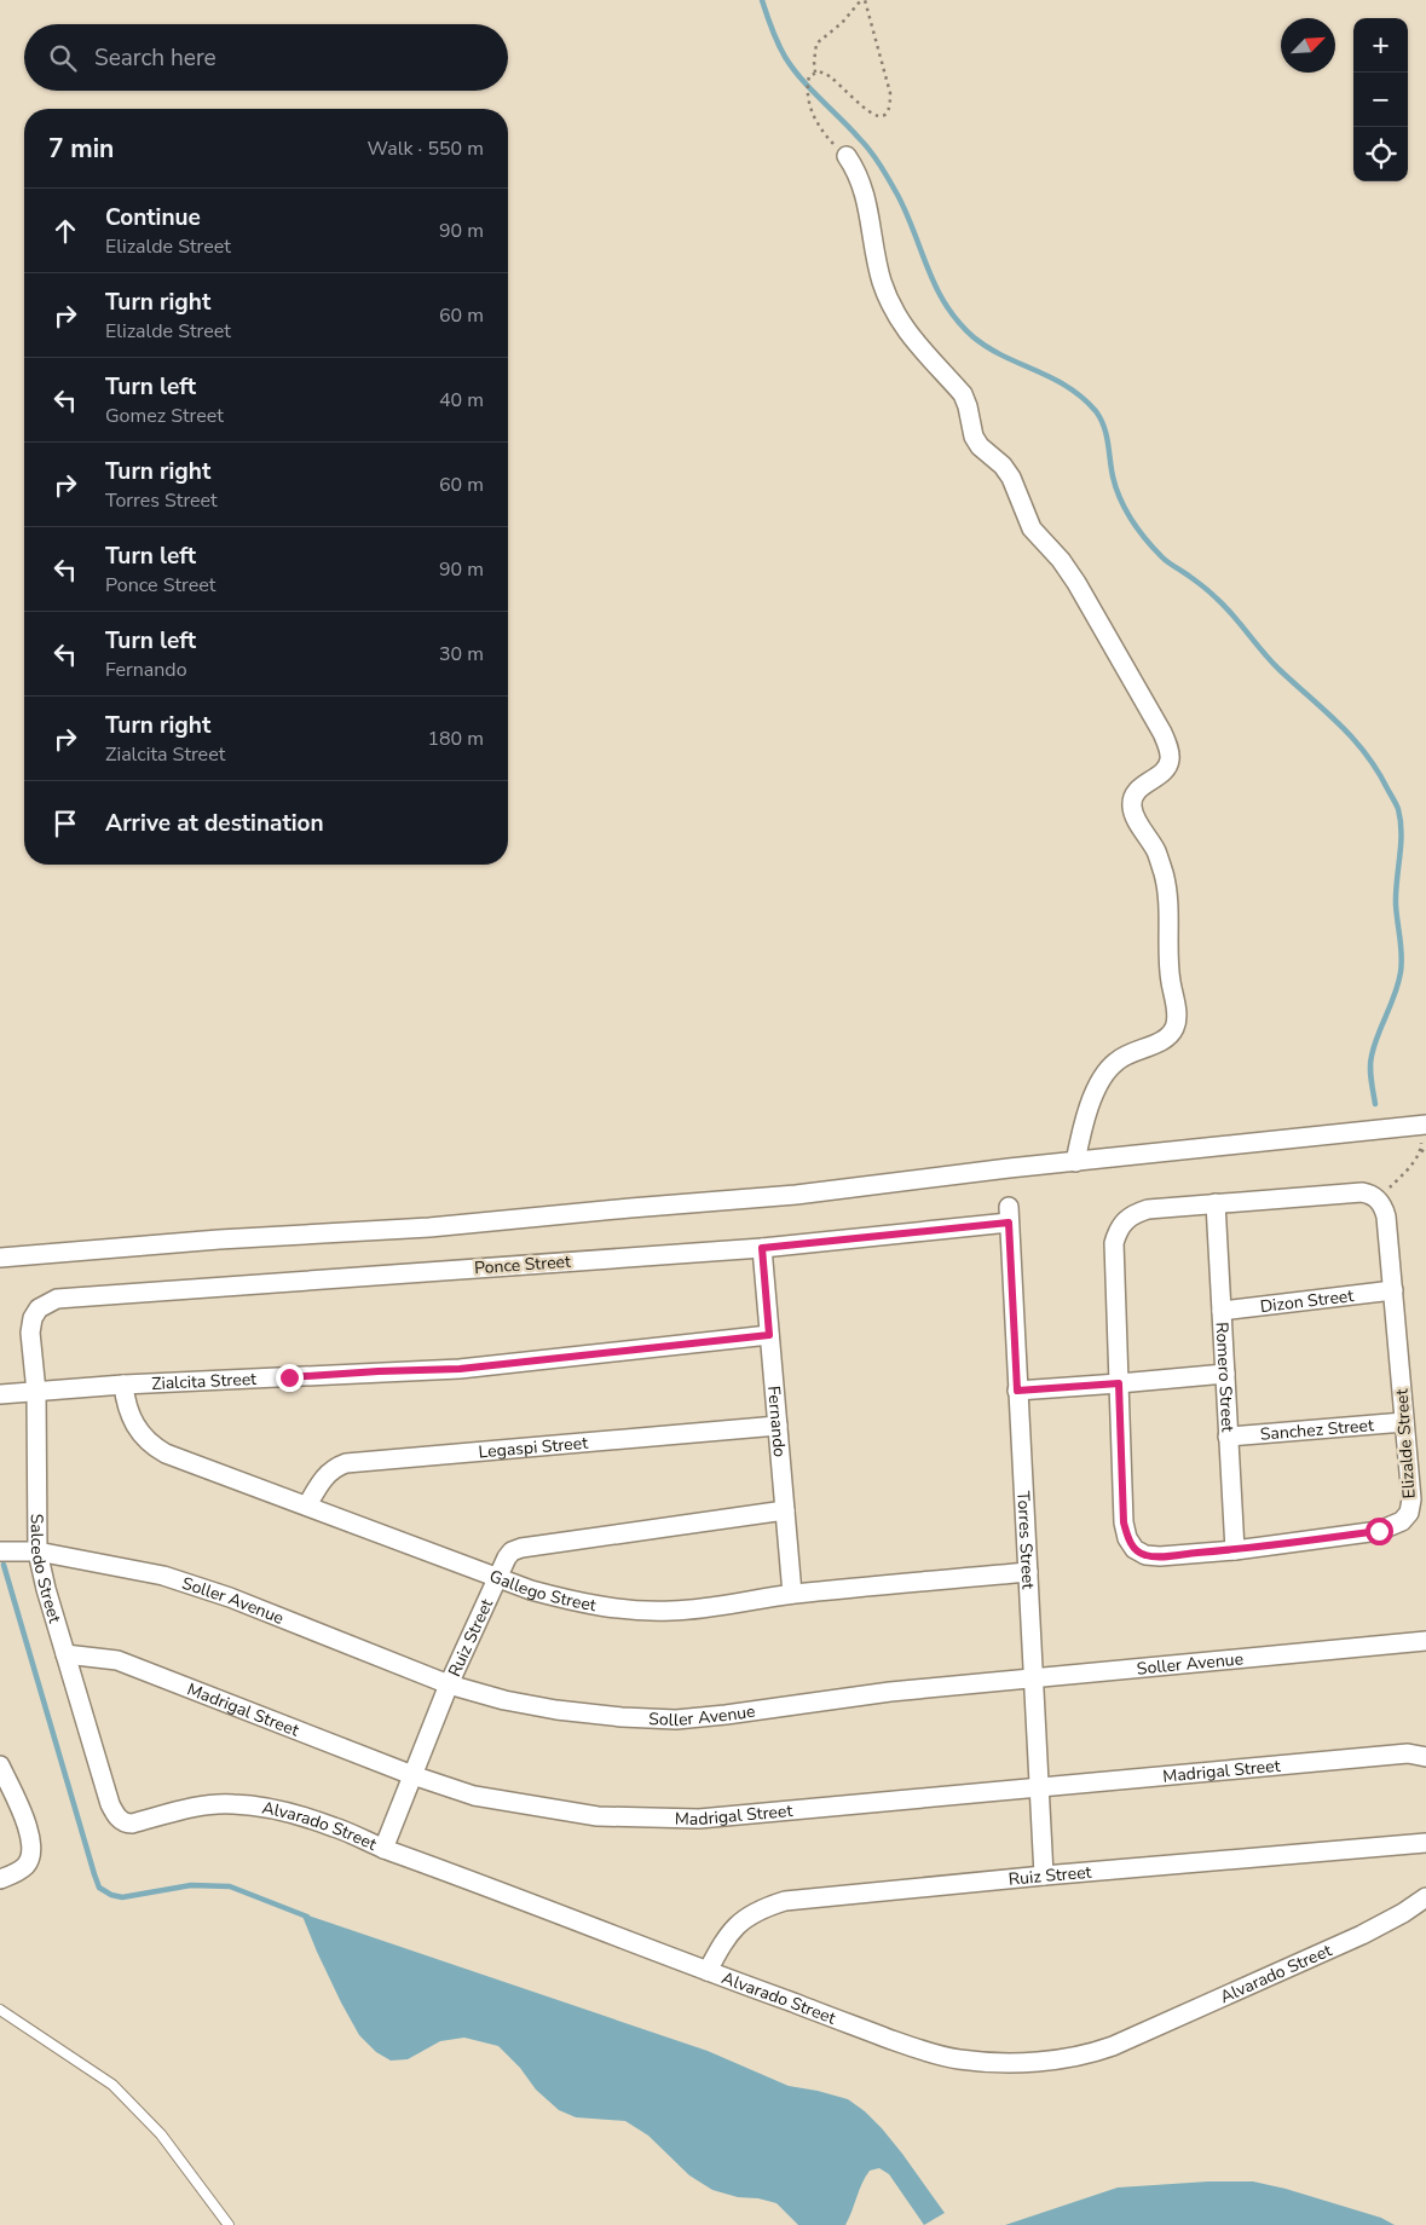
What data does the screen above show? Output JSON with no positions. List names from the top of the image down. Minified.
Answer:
{"streets":{"street":["Ponce Street","Dizon Street","Romero Street","Zialcita Street","Fernando","Sanchez Street","Elizalde Street","Legaspi Street","Torres Street","Salcedo Street","Gallego Street","Soller Avenue","Ruiz Street","Madrigal Street","Alvarado Street"]},"crossings":[["Ponce Street","Fernando"],["Ponce Street","Torres Street"],["Ponce Street","Salcedo Street"],["Dizon Street","Romero Street"],["Dizon Street","Elizalde Street"],["Romero Street","Sanchez Street"],["Romero Street","Elizalde Street"],["Zialcita Street","Fernando"],["Zialcita Street","Salcedo Street"],["Zialcita Street","Gallego Street"],["Fernando","Legaspi Street"],["Fernando","Gallego Street"],["Fernando","Ruiz Street"],["Sanchez Street","Elizalde Street"],["Legaspi Street","Gallego Street"],["Torres Street","Gallego Street"],["Torres Street","Soller Avenue"],["Torres Street","Ruiz Street"],["Torres Street","Madrigal Street"],["Salcedo Street","Soller Avenue"],["Salcedo Street","Madrigal Street"],["Salcedo Street","Alvarado Street"],["Gallego Street","Ruiz Street"],["Soller Avenue","Ruiz Street"],["Ruiz Street","Madrigal Street"],["Ruiz Street","Alvarado Street"]],"north":"top right","page":{"map_buttons":["+","−"],"search":"Search here","heading":["7 min","Walk · 550 m"],"list":[["Continue","Elizalde Street","90 m"],["Turn right","Elizalde Street","60 m"],["Turn left","Gomez Street","40 m"],["Turn right","Torres Street","60 m"],["Turn left","Ponce Street","90 m"],["Turn left","Fernando","30 m"],["Turn right","Zialcita Street","180 m"],"Arrive at destination"]}}
